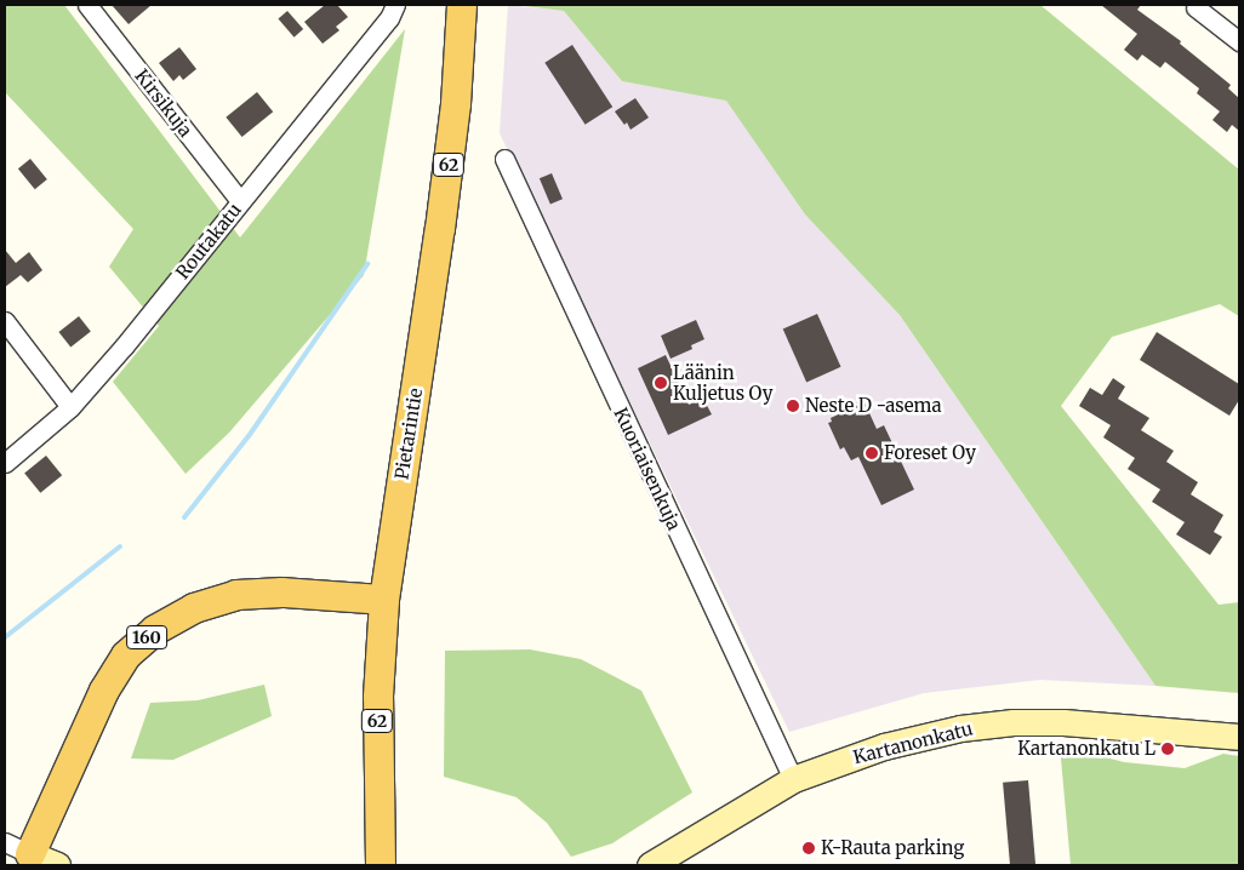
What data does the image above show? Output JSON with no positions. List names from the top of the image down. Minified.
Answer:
{"streets":{"main road":["62","Pietarintie","160","Kartanonkatu"],"street":["Kirsikuja","Routakatu","Kuoriaisenkuja"]},"crossings":[["Kirsikuja","Routakatu"],["Pietarintie","160"],["Kuoriaisenkuja","Kartanonkatu"]],"places":["Läänin Kuljetus Oy","Neste D -asema","Foreset Oy","Kartanonkatu L","K-Rauta parking"]}
